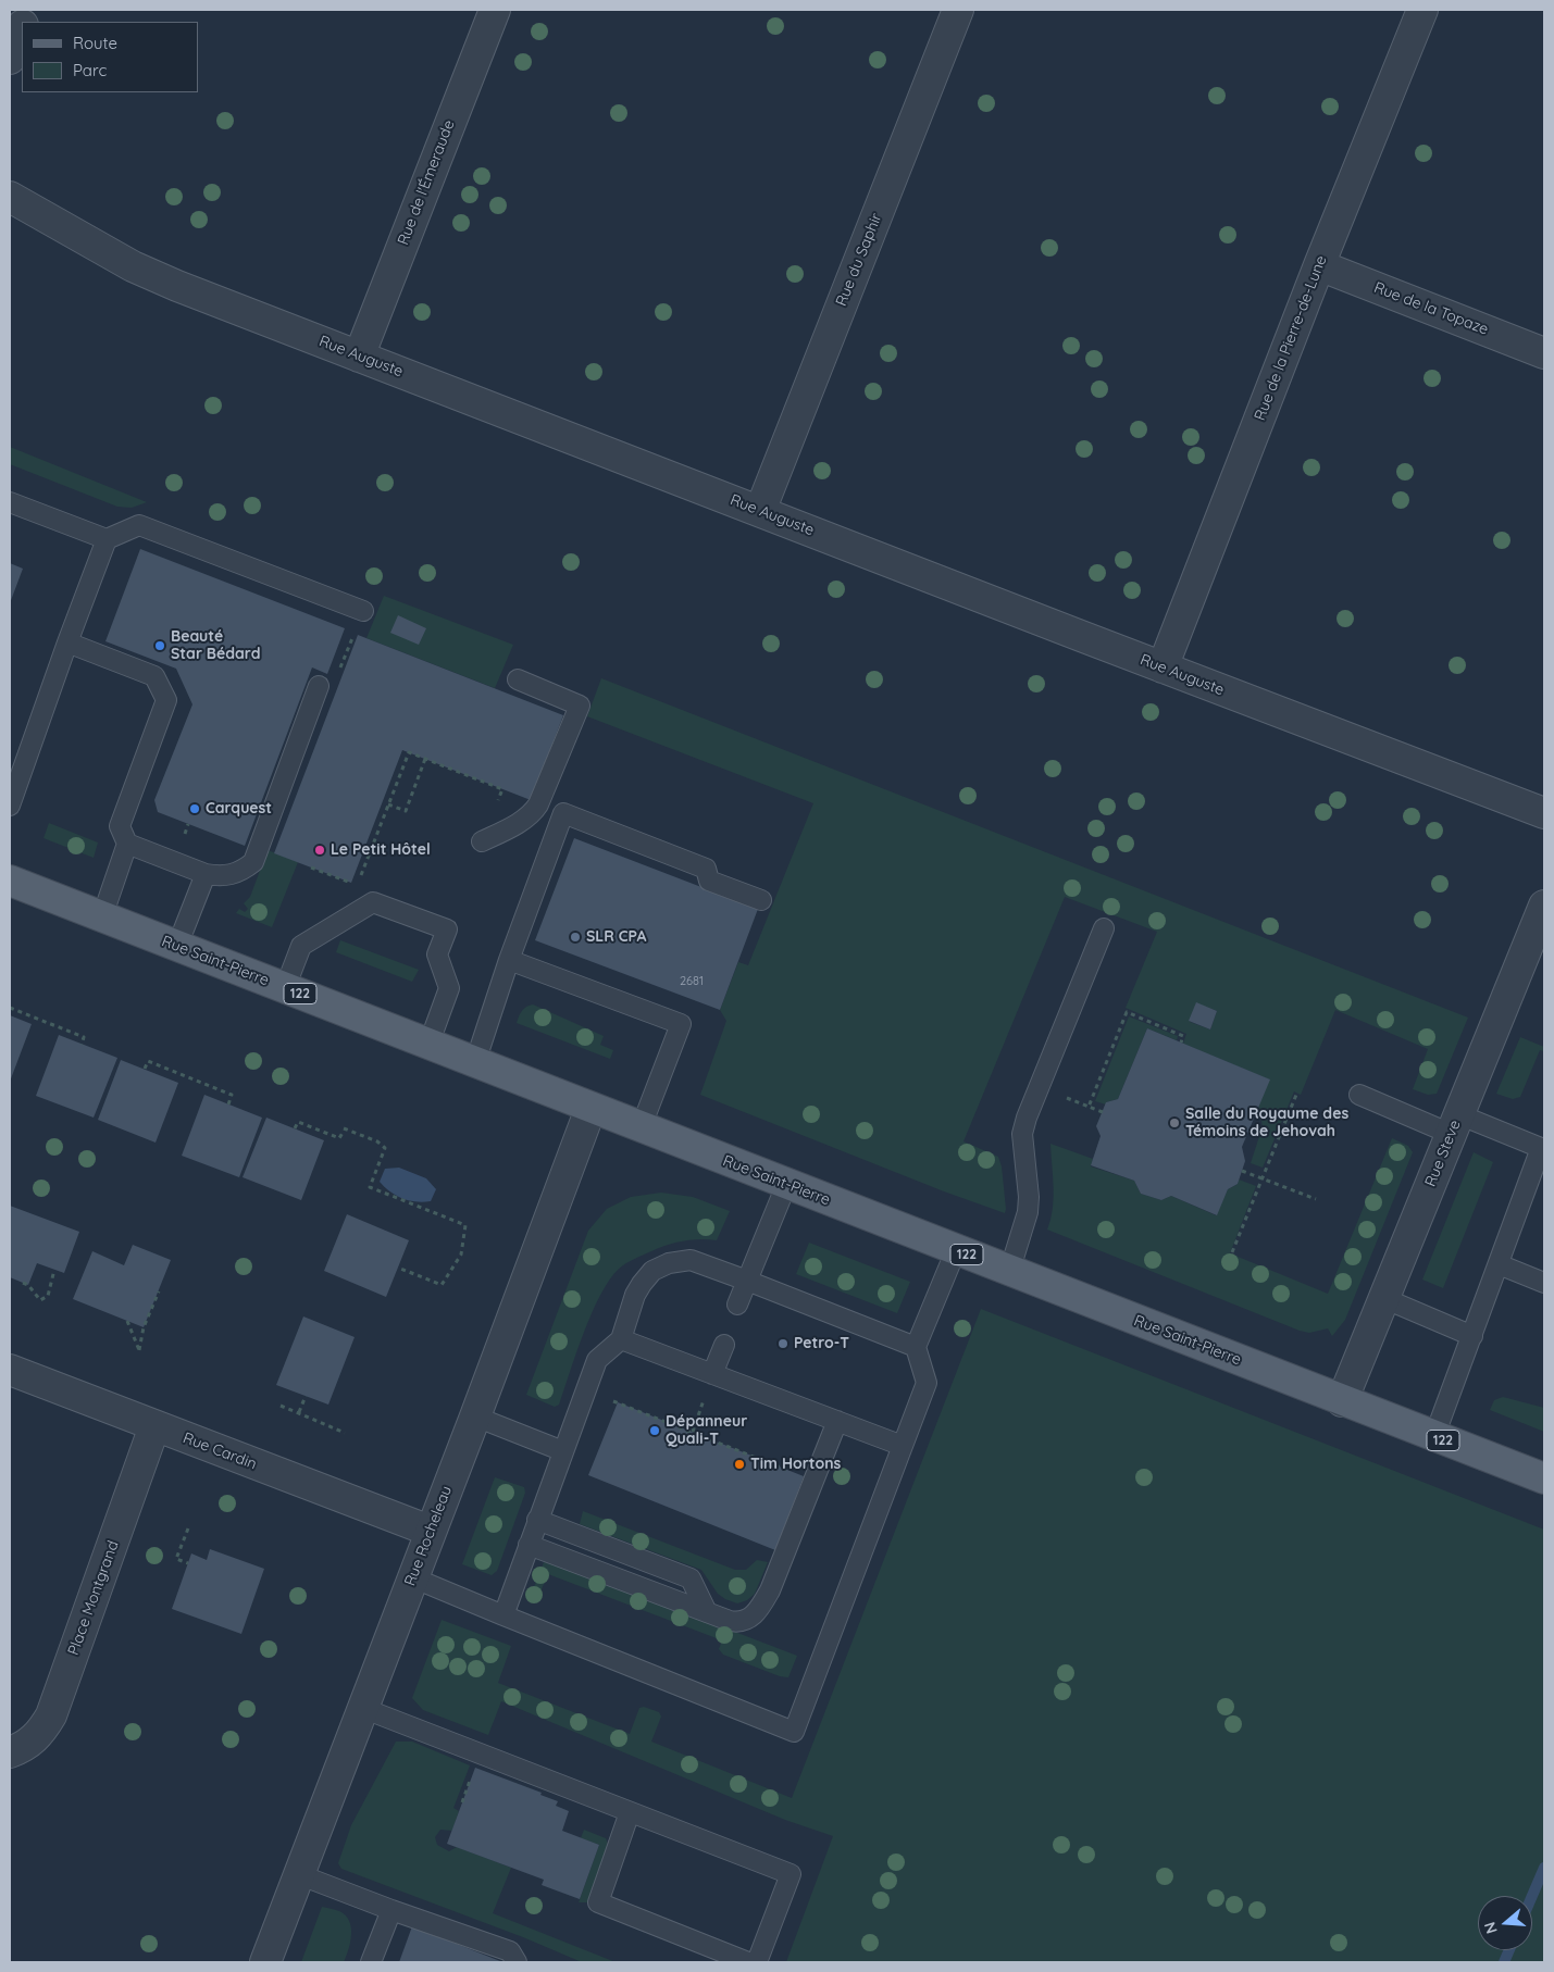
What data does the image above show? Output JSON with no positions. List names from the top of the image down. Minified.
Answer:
{"streets":{"main road":["Rue Saint-Pierre","122"],"street":["Rue de l'Émeraude","Rue du Saphir","Rue de la Topaze","Rue de la Pierre-de-Lune","Rue Auguste","Rue Steve","Rue Cardin","Rue Rocheleau","Place Montgrand"]},"crossings":[["Rue de l'Émeraude","Rue Auguste"],["Rue du Saphir","Rue Auguste"],["Rue de la Topaze","Rue de la Pierre-de-Lune"],["Rue de la Pierre-de-Lune","Rue Auguste"],["Rue Saint-Pierre","Rue Steve"],["Rue Saint-Pierre","Rue Rocheleau"],["Rue Cardin","Rue Rocheleau"],["Rue Cardin","Place Montgrand"]],"places":["Beauté Star Bédard","Carquest","Le Petit Hôtel","SLR CPA","Salle du Royaume des Témoins de Jehovah","Petro-T","Dépanneur Quali-T","Tim Hortons"],"house_numbers":["2681"],"legend":["Route","Parc"],"north":"left"}
